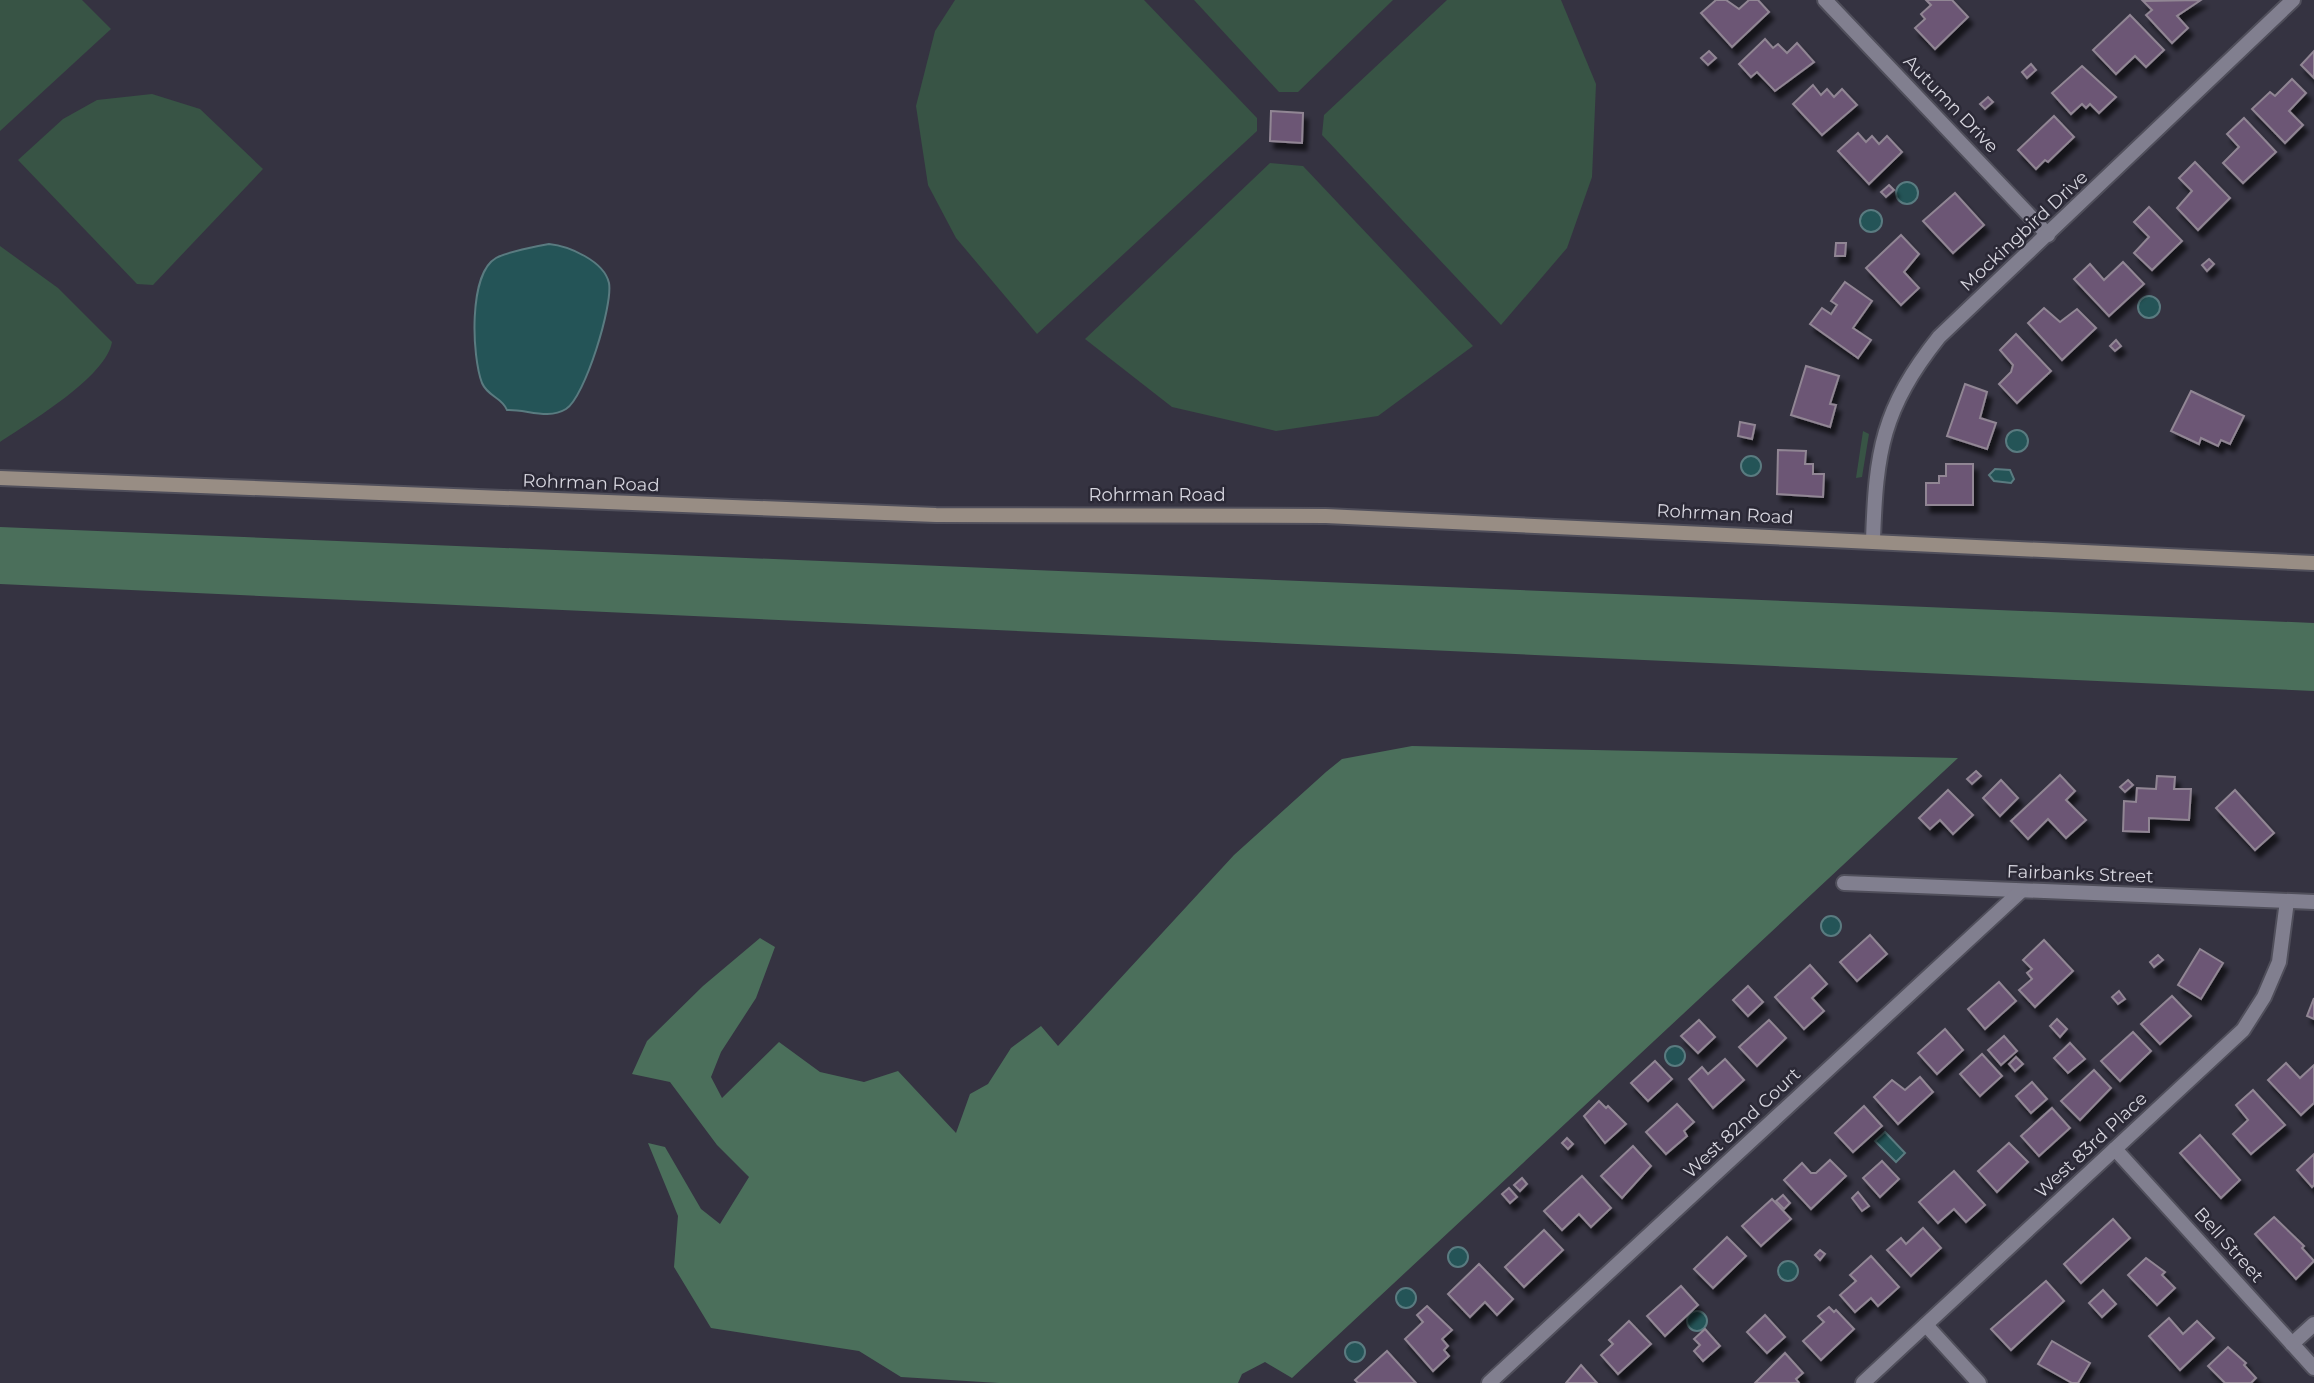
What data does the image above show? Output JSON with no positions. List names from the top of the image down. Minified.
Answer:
{"streets":{"street":["Autumn Drive","Mockingbird Drive","Rohrman Road","Fairbanks Street","West 82nd Court","West 83rd Place","Bell Street"]},"crossings":[["Autumn Drive","Mockingbird Drive"],["Mockingbird Drive","Rohrman Road"],["Fairbanks Street","West 82nd Court"],["Fairbanks Street","West 83rd Place"],["West 83rd Place","Bell Street"]]}
